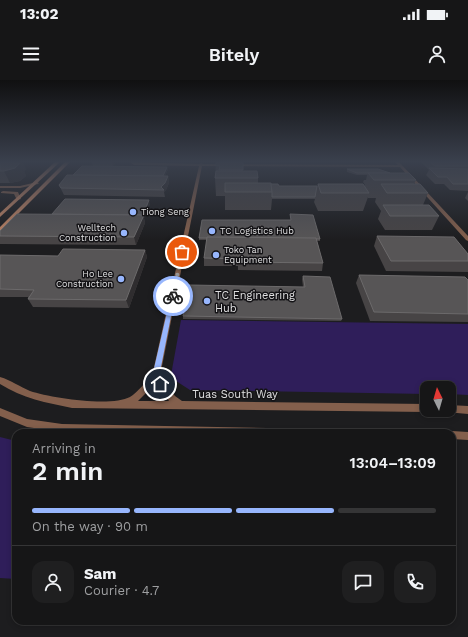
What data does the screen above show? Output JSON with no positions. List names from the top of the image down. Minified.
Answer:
{"streets":{"street":["Tuas South Way"]},"places":["Tiong Seng","TC Logistics Hub","Welltech Construction","Toko Tan Equipment","Ho Lee Construction","TC Engineering Hub"],"north":"top","page":{"status":"13:02","header":"Bitely","heading":["2 min","Arriving in","13:04–13:09"],"panel":["Sam","Courier · 4.7"],"bar":"On the way · 90 m"}}
